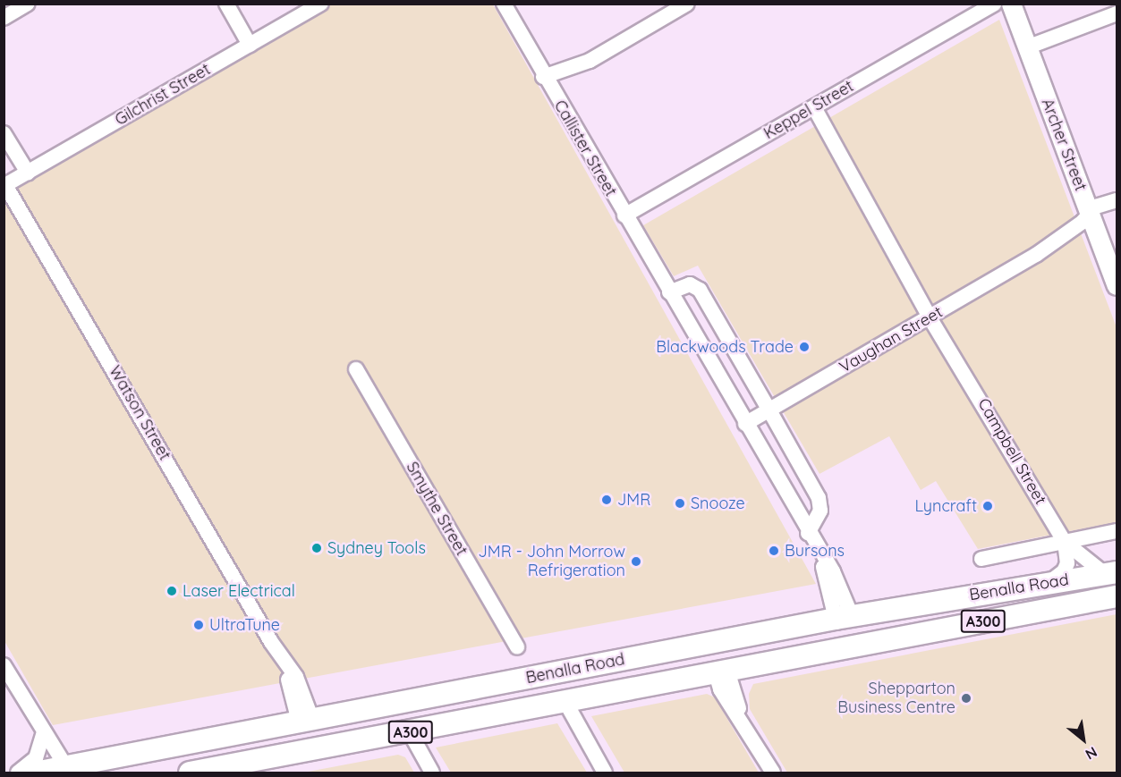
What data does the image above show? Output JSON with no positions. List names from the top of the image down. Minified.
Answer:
{"streets":{"highway":["Benalla Road","A300"],"main road":["Archer Street"],"street":["Gilchrist Street","Keppel Street","Callister Street","Vaughan Street","Watson Street","Campbell Street","Smythe Street"]},"crossings":[["Gilchrist Street","Watson Street"],["Keppel Street","Callister Street"],["Keppel Street","Campbell Street"],["Archer Street","Vaughan Street"],["Callister Street","Vaughan Street"],["Callister Street","Benalla Road"],["Vaughan Street","Campbell Street"],["Watson Street","Benalla Road"]],"places":["Blackwoods Trade","JMR","Snooze","Lyncraft","Sydney Tools","Bursons","JMR - John Morrow Refrigeration","Laser Electrical","UltraTune","Shepparton Business Centre"],"north":"bottom right"}
